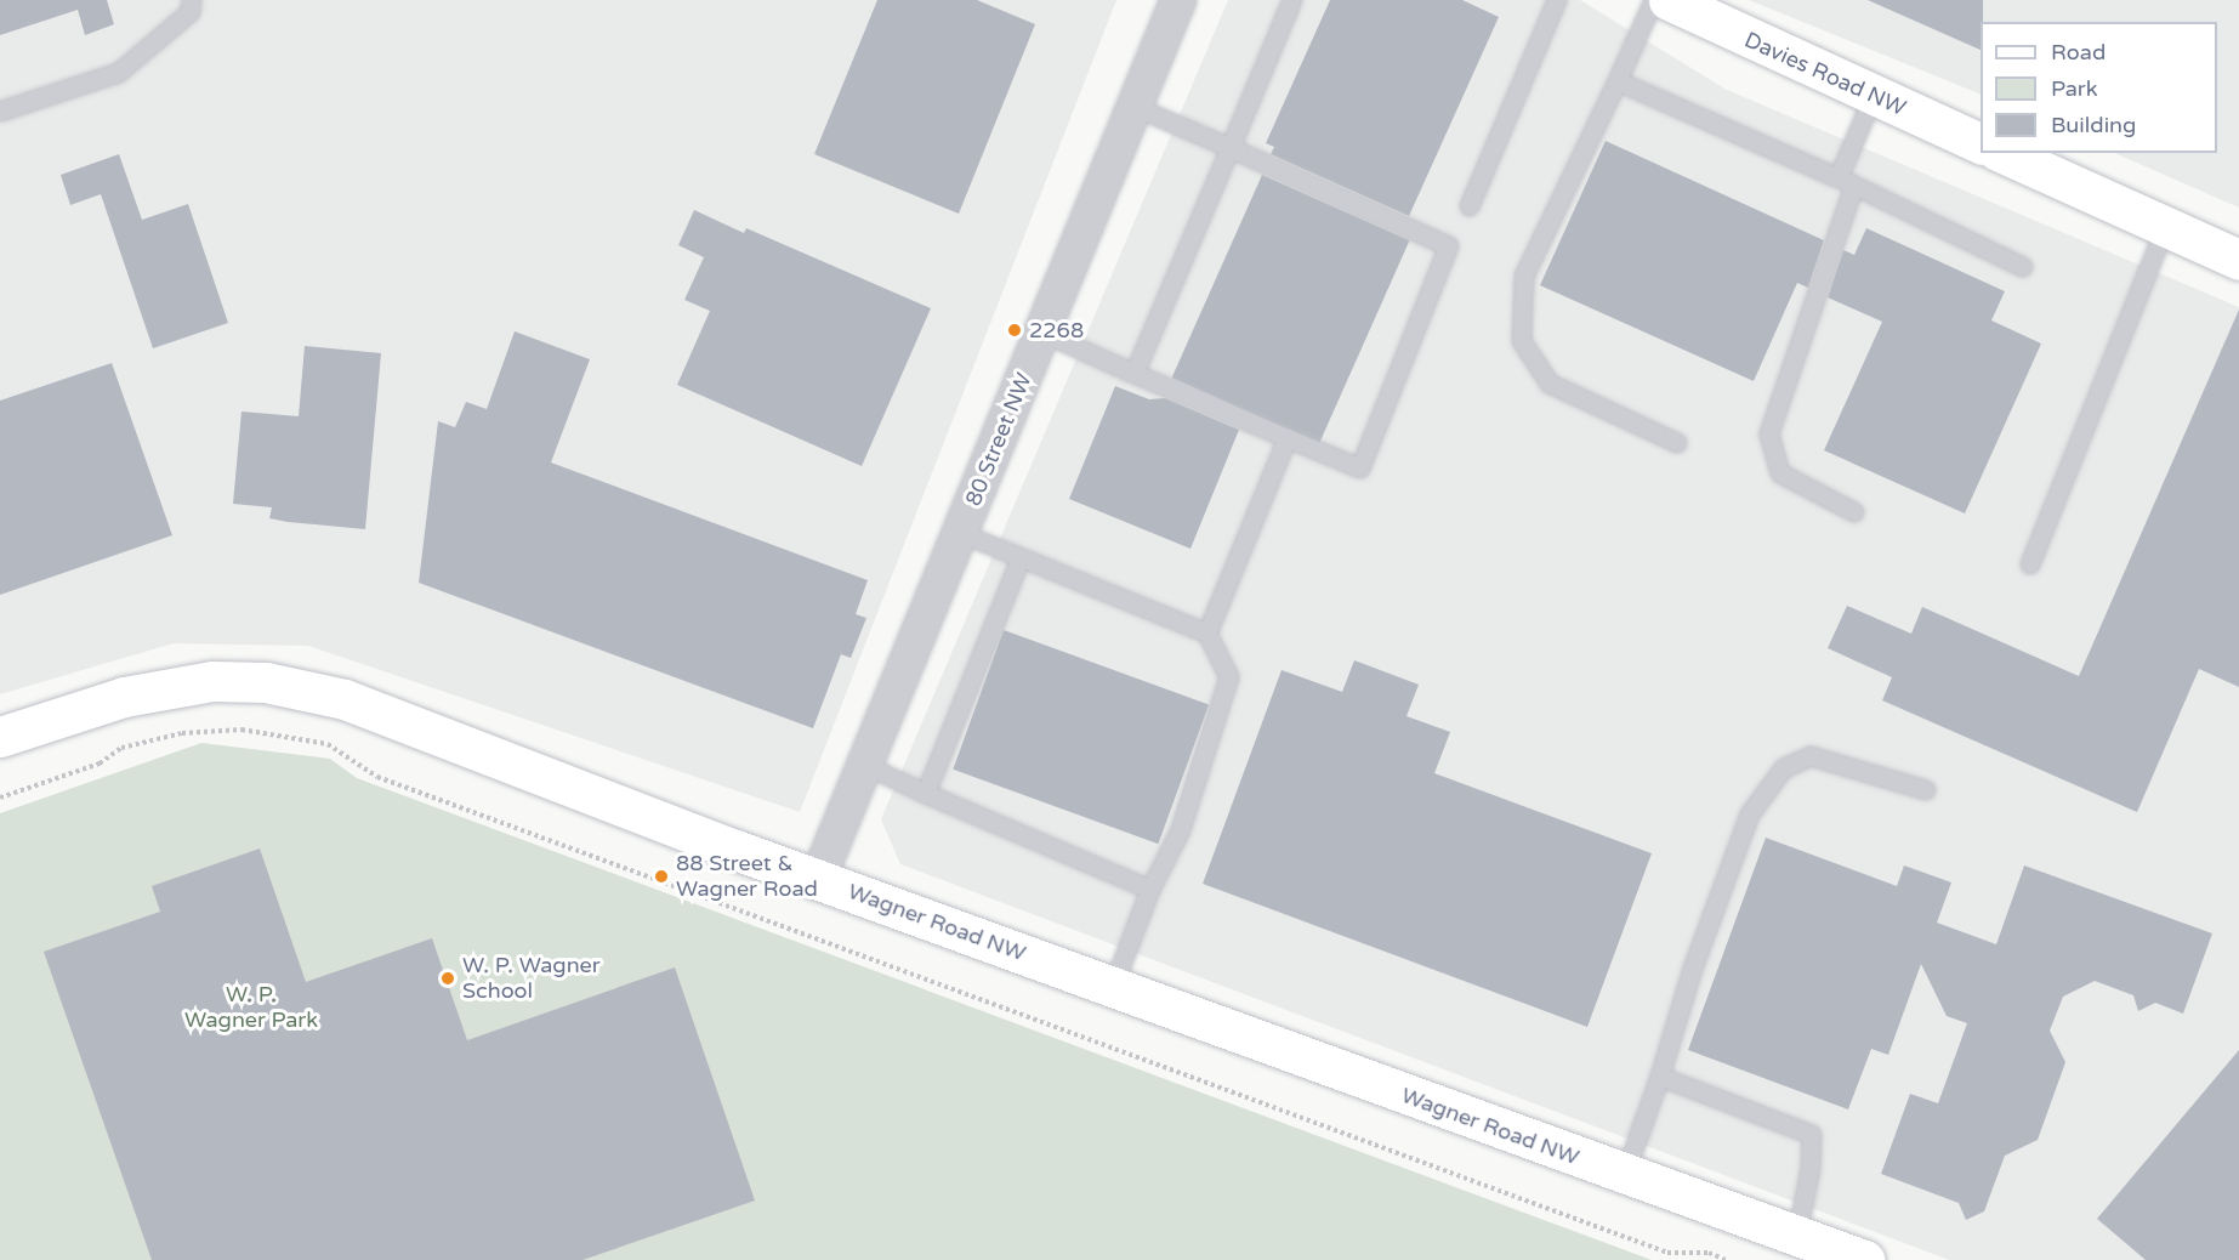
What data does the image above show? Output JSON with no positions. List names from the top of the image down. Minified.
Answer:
{"streets":{"street":["Davies Road NW","80 Street NW","Wagner Road NW"]},"crossings":[["80 Street NW","Wagner Road NW"]],"parks":["W. P. Wagner Park"],"places":["2268","88 Street & Wagner Road","W. P. Wagner School"],"legend":["Road","Park","Building"]}
